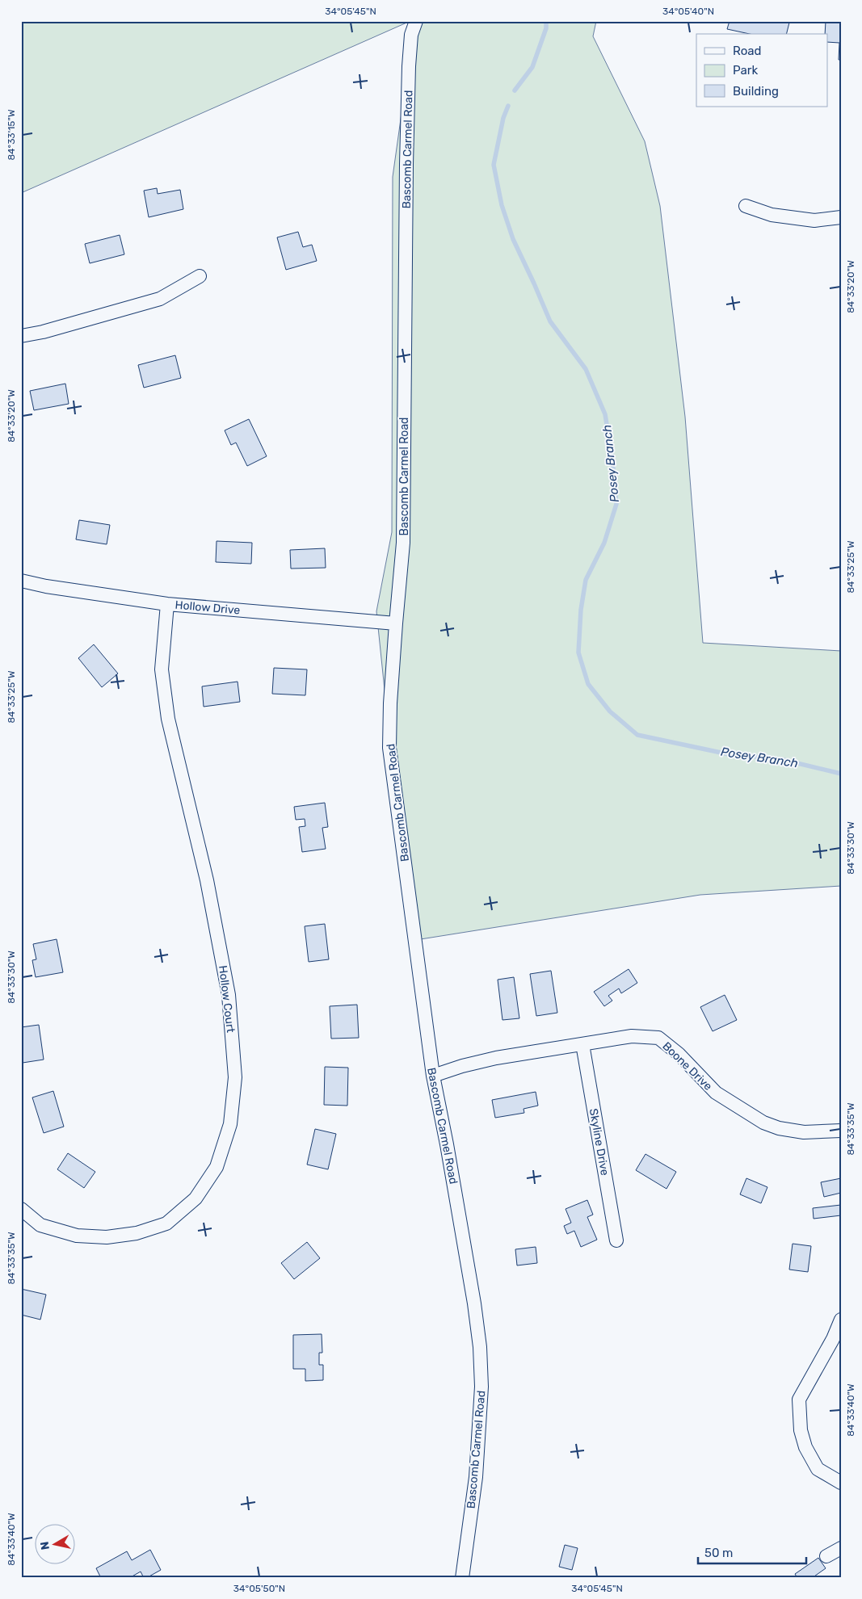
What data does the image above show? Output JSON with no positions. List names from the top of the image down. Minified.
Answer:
{"streets":{"street":["Bascomb Carmel Road","Hollow Drive","Hollow Court","Boone Drive","Skyline Drive"]},"crossings":[["Bascomb Carmel Road","Hollow Drive"],["Bascomb Carmel Road","Boone Drive"],["Hollow Drive","Hollow Court"],["Boone Drive","Skyline Drive"]],"water":["Posey Branch"],"legend":["Road","Park","Building"],"scale_bar":"50 m","north":"left","coordinates":["34°05'45\"N","34°05'40\"N","84°33'15\"W","84°33'20\"W","84°33'25\"W","84°33'30\"W","84°33'35\"W","84°33'40\"W","34°05'50\"N"]}
